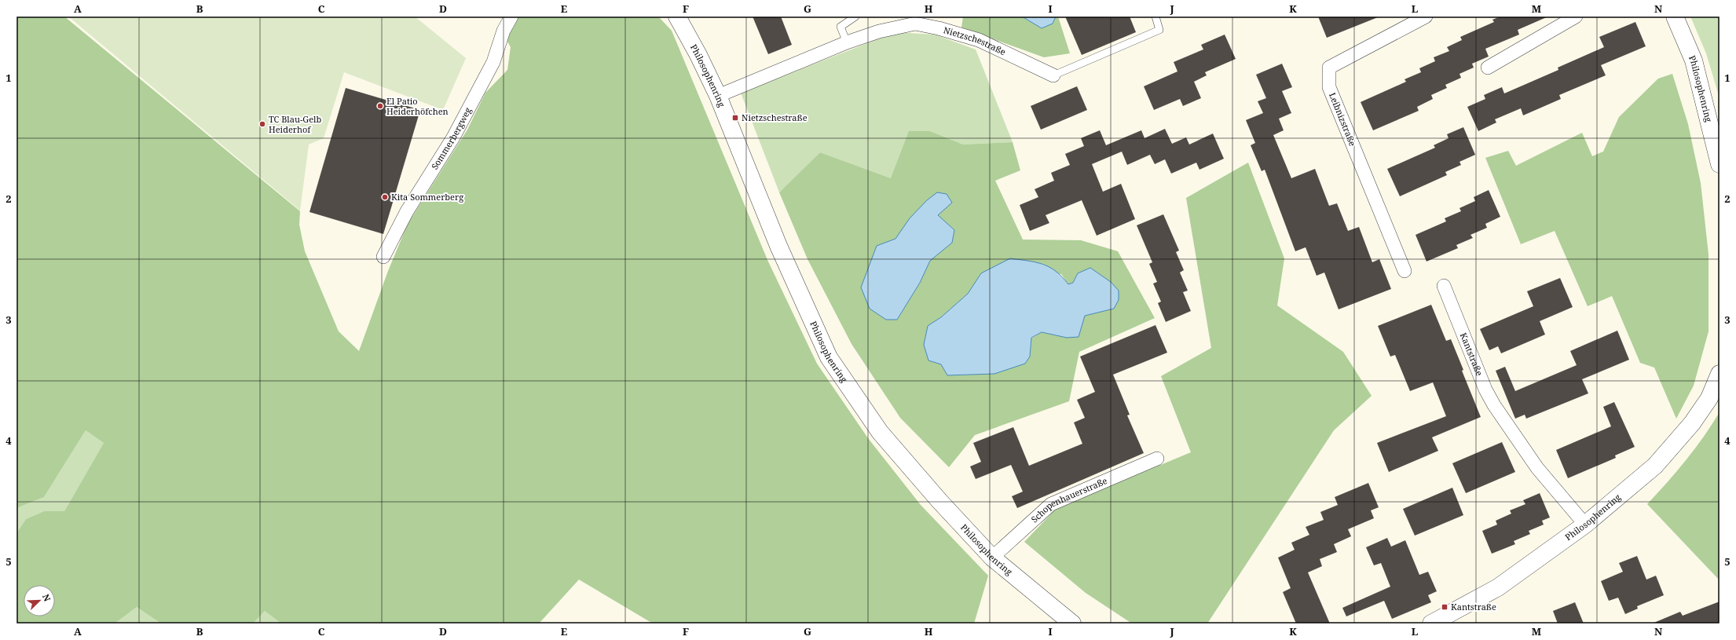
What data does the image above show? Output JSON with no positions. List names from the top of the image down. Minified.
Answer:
{"streets":{"street":["Nietzschestraße","Philosophenring","Leibnizstraße","Sommerbergweg","Kantstraße","Schopenhauerstraße"]},"crossings":[["Nietzschestraße","Philosophenring"],["Philosophenring","Kantstraße"],["Philosophenring","Schopenhauerstraße"]],"places":{"other":["El Patio Heiderhöfchen","TC Blau-Gelb Heiderhof","Kita Sommerberg"],"transit":["Nietzschestraße","Kantstraße"]},"north":"top right","grid":{"columns":["A","B","C","D","E","F","G","H","I","J","K","L","M","N"],"rows":["1","2","3","4","5"]}}
